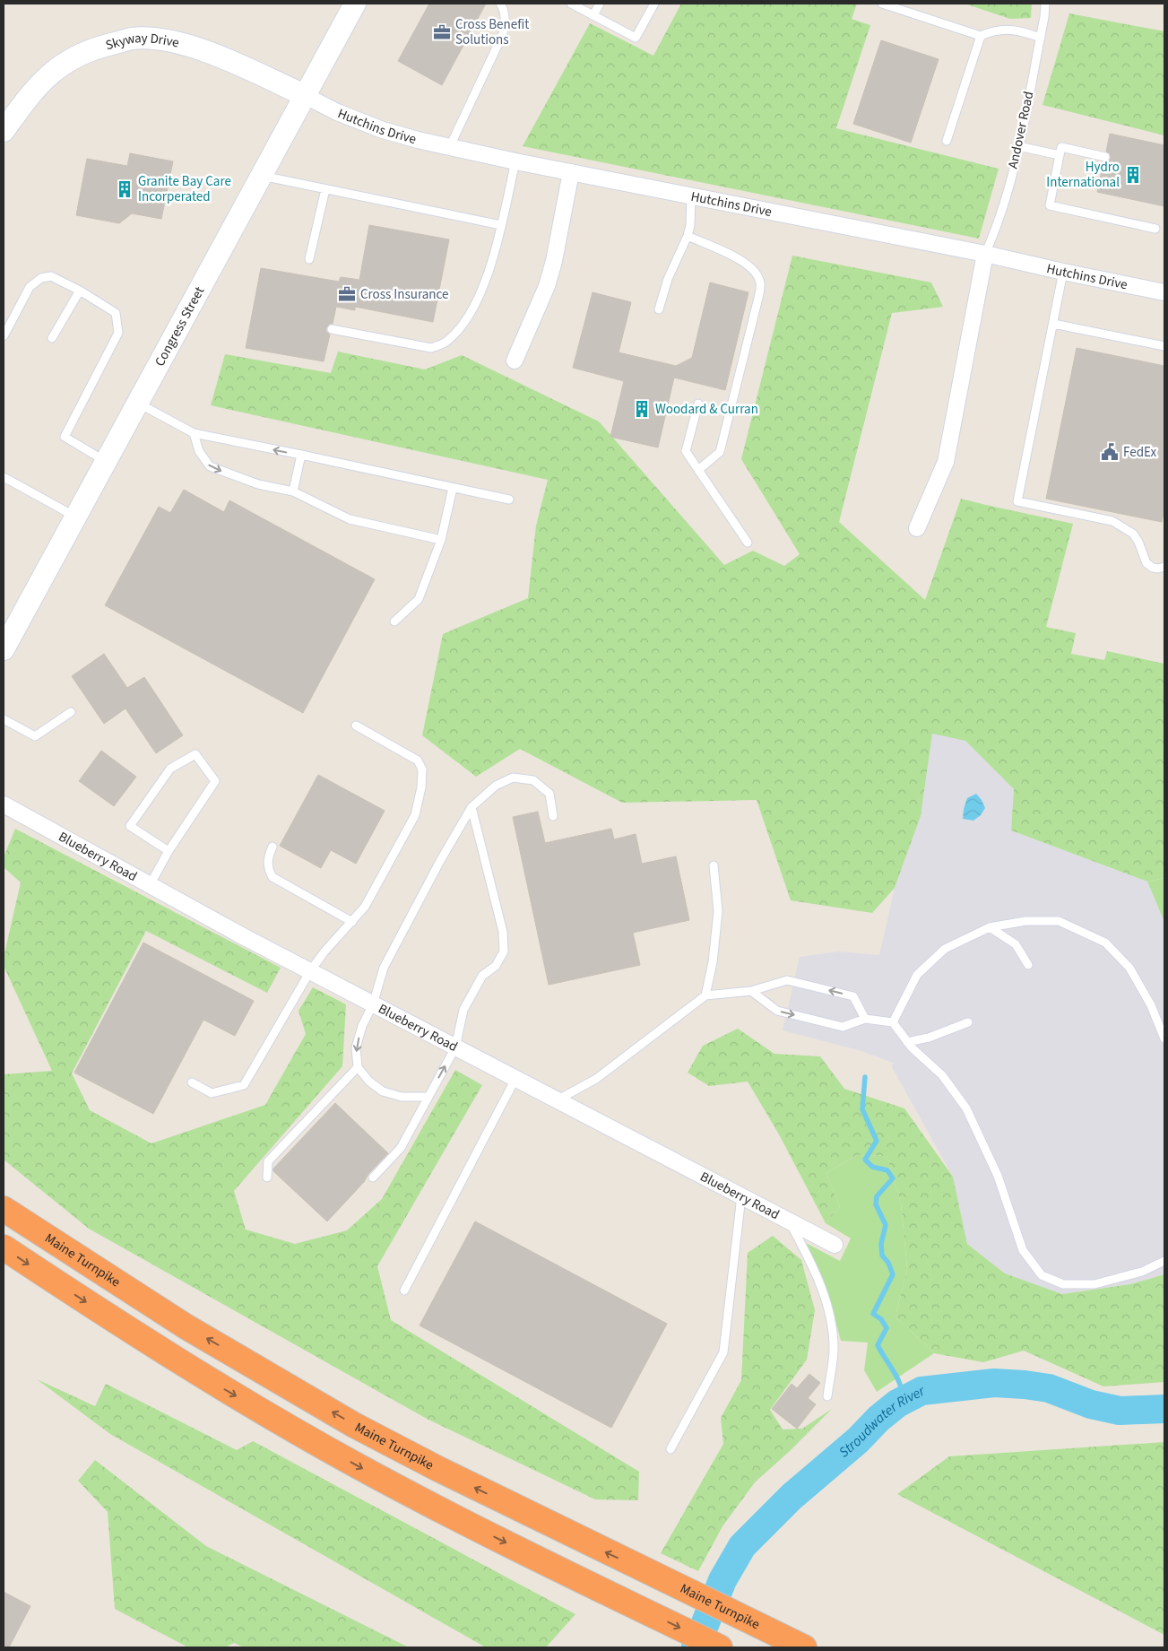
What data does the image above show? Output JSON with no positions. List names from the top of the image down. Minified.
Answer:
{"streets":{"highway":["Maine Turnpike"],"main road":["Skyway Drive","Congress Street"],"street":["Hutchins Drive","Blueberry Road"],"lane":["Andover Road"]},"crossings":[["Skyway Drive","Hutchins Drive"],["Skyway Drive","Congress Street"],["Hutchins Drive","Andover Road"],["Hutchins Drive","Congress Street"]],"water":["Stroudwater River"],"places":{"office":["Cross Benefit Solutions","Cross Insurance"],"building":["Hydro International","Granite Bay Care Incorperated","Woodard & Curran"],"public building":["FedEx"]}}
